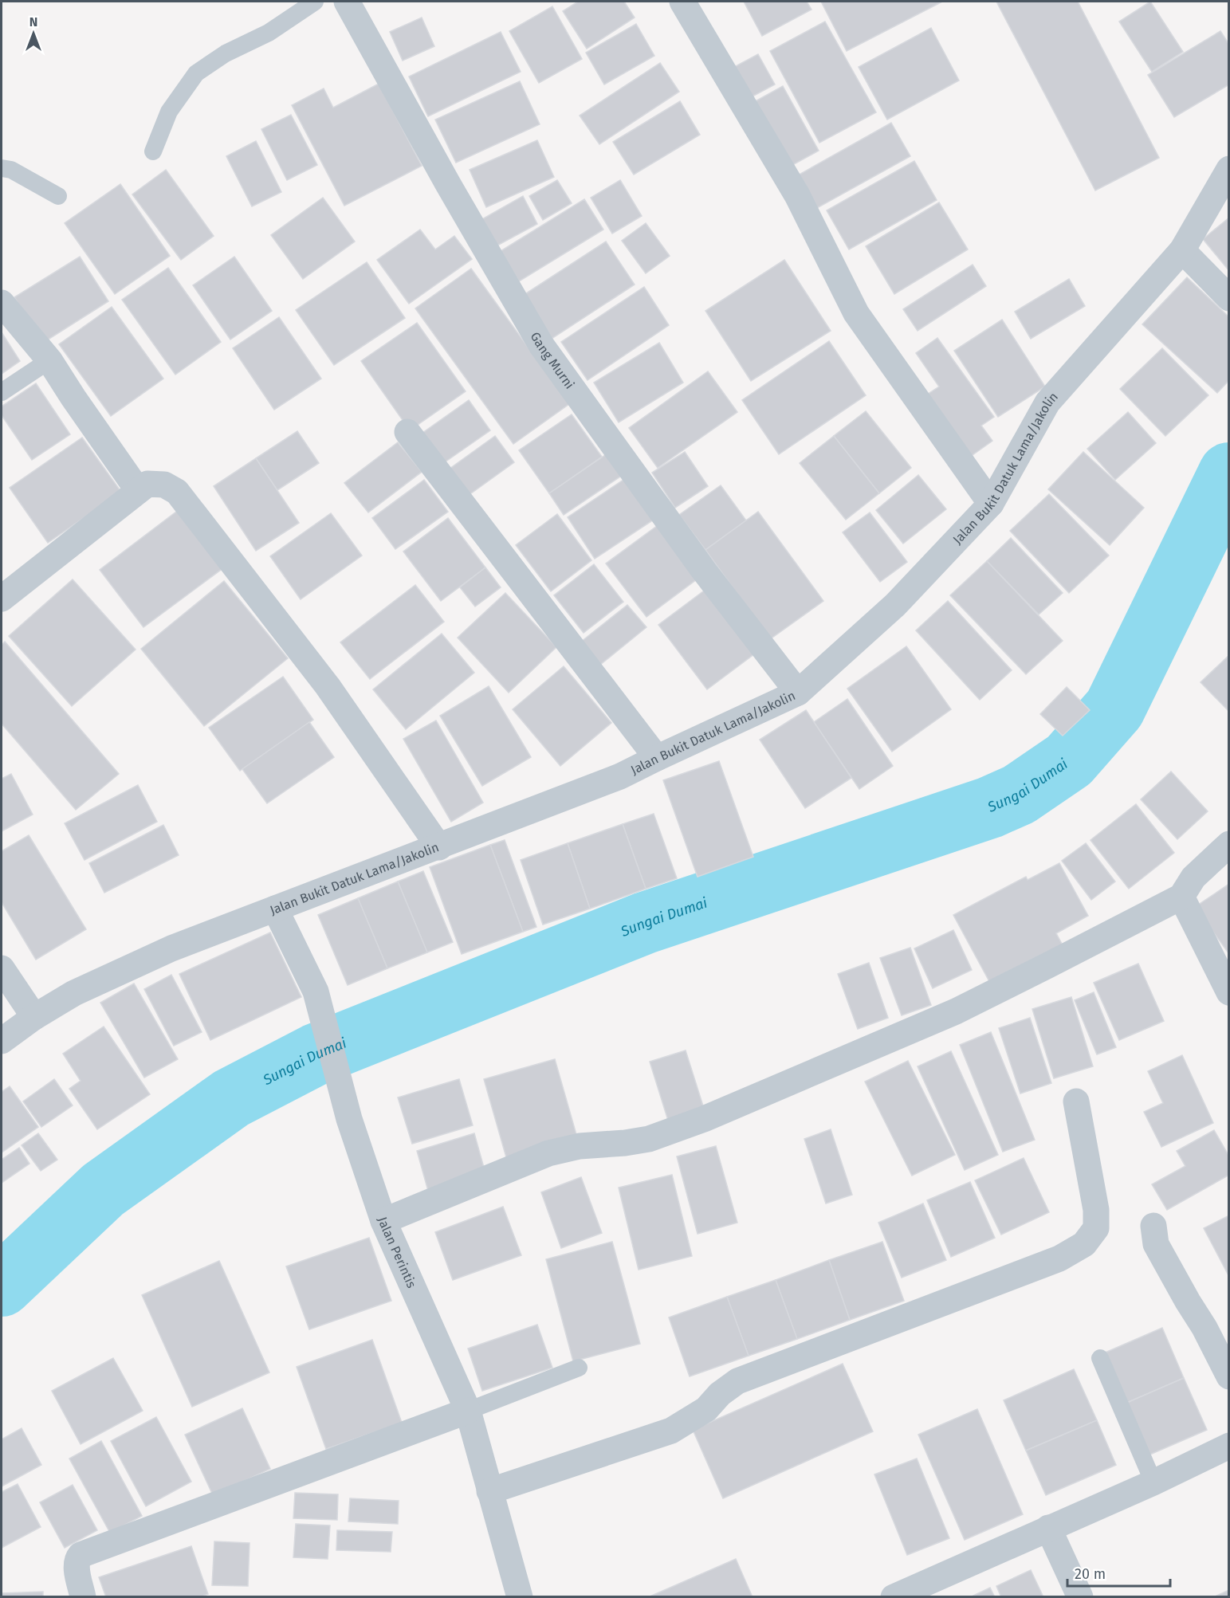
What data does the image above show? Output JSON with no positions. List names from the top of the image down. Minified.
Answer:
{"streets":{"street":["Gang Murni","Jalan Bukit Datuk Lama/Jakolin","Jalan Perintis"]},"crossings":[["Gang Murni","Jalan Bukit Datuk Lama/Jakolin"],["Jalan Bukit Datuk Lama/Jakolin","Jalan Perintis"]],"water":["Sungai Dumai"],"scale_bar":"20 m","north":"top"}
